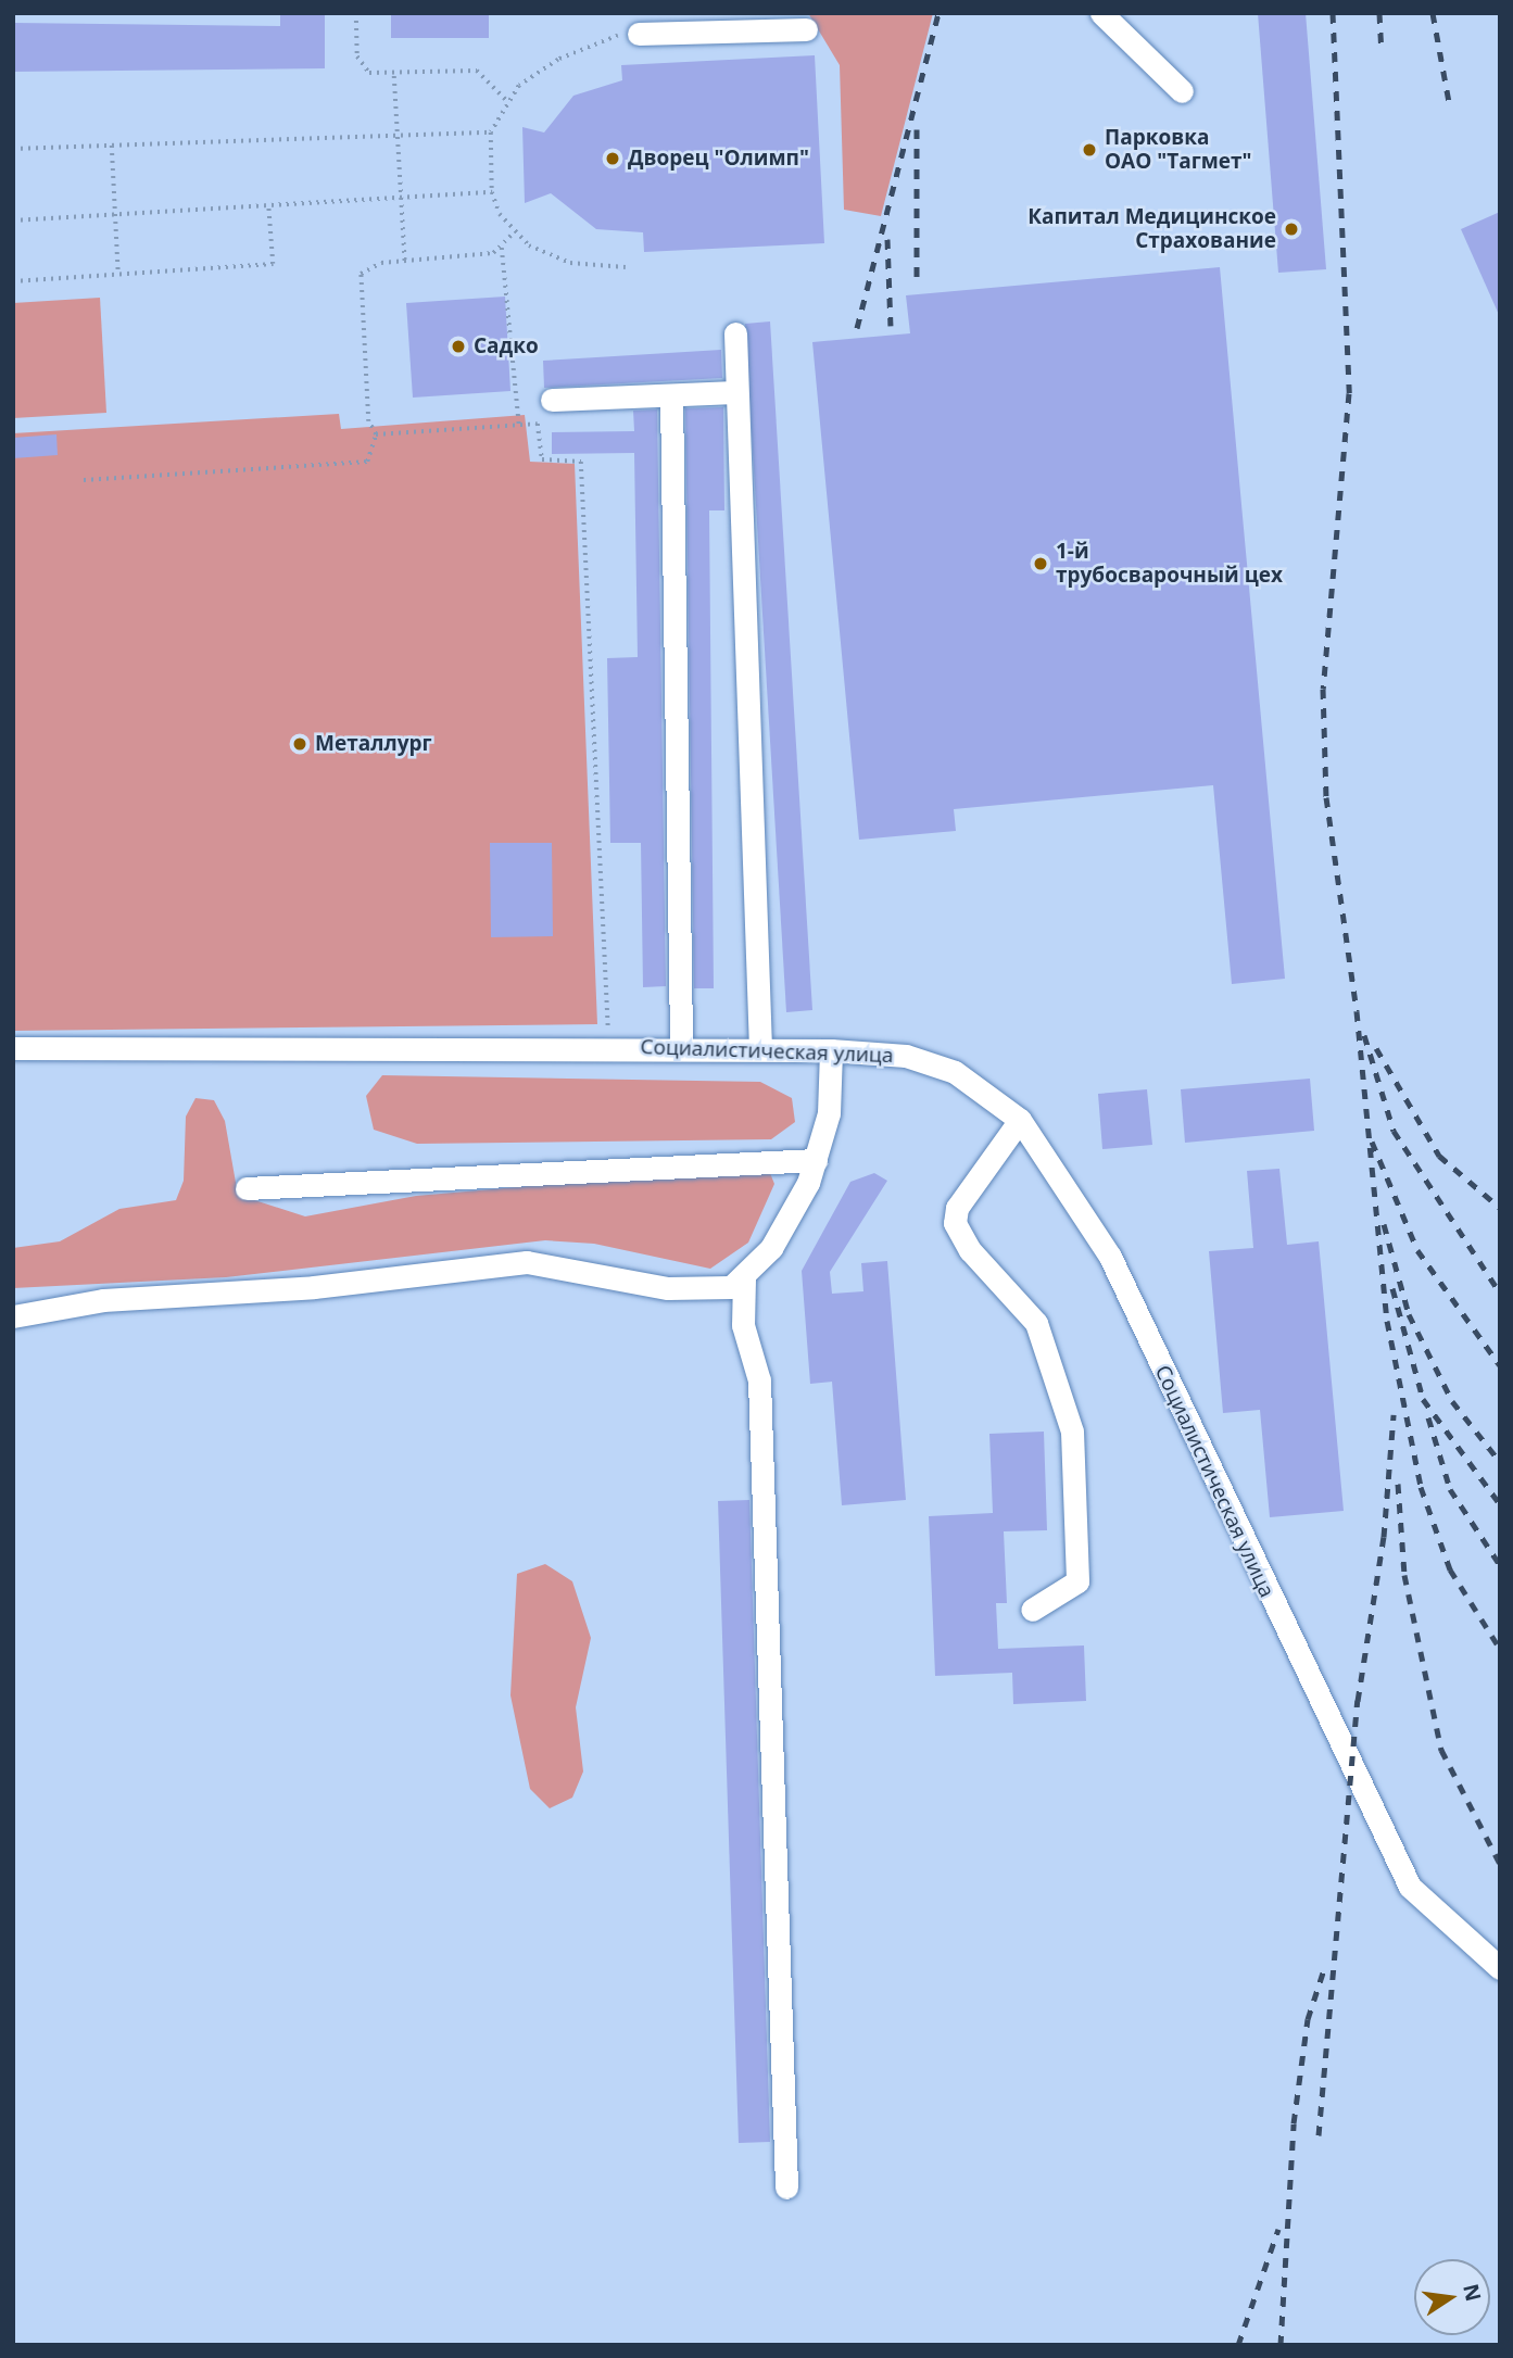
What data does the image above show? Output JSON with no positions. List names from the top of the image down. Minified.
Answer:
{"streets":{"street":["Социалистическая улица"]},"places":["Парковка ОАО \"Тагмет\"","Дворец \"Олимп\"","Капитал Медицинское Страхование","Садко","1-й трубосварочный цех","Металлург"],"north":"right"}
